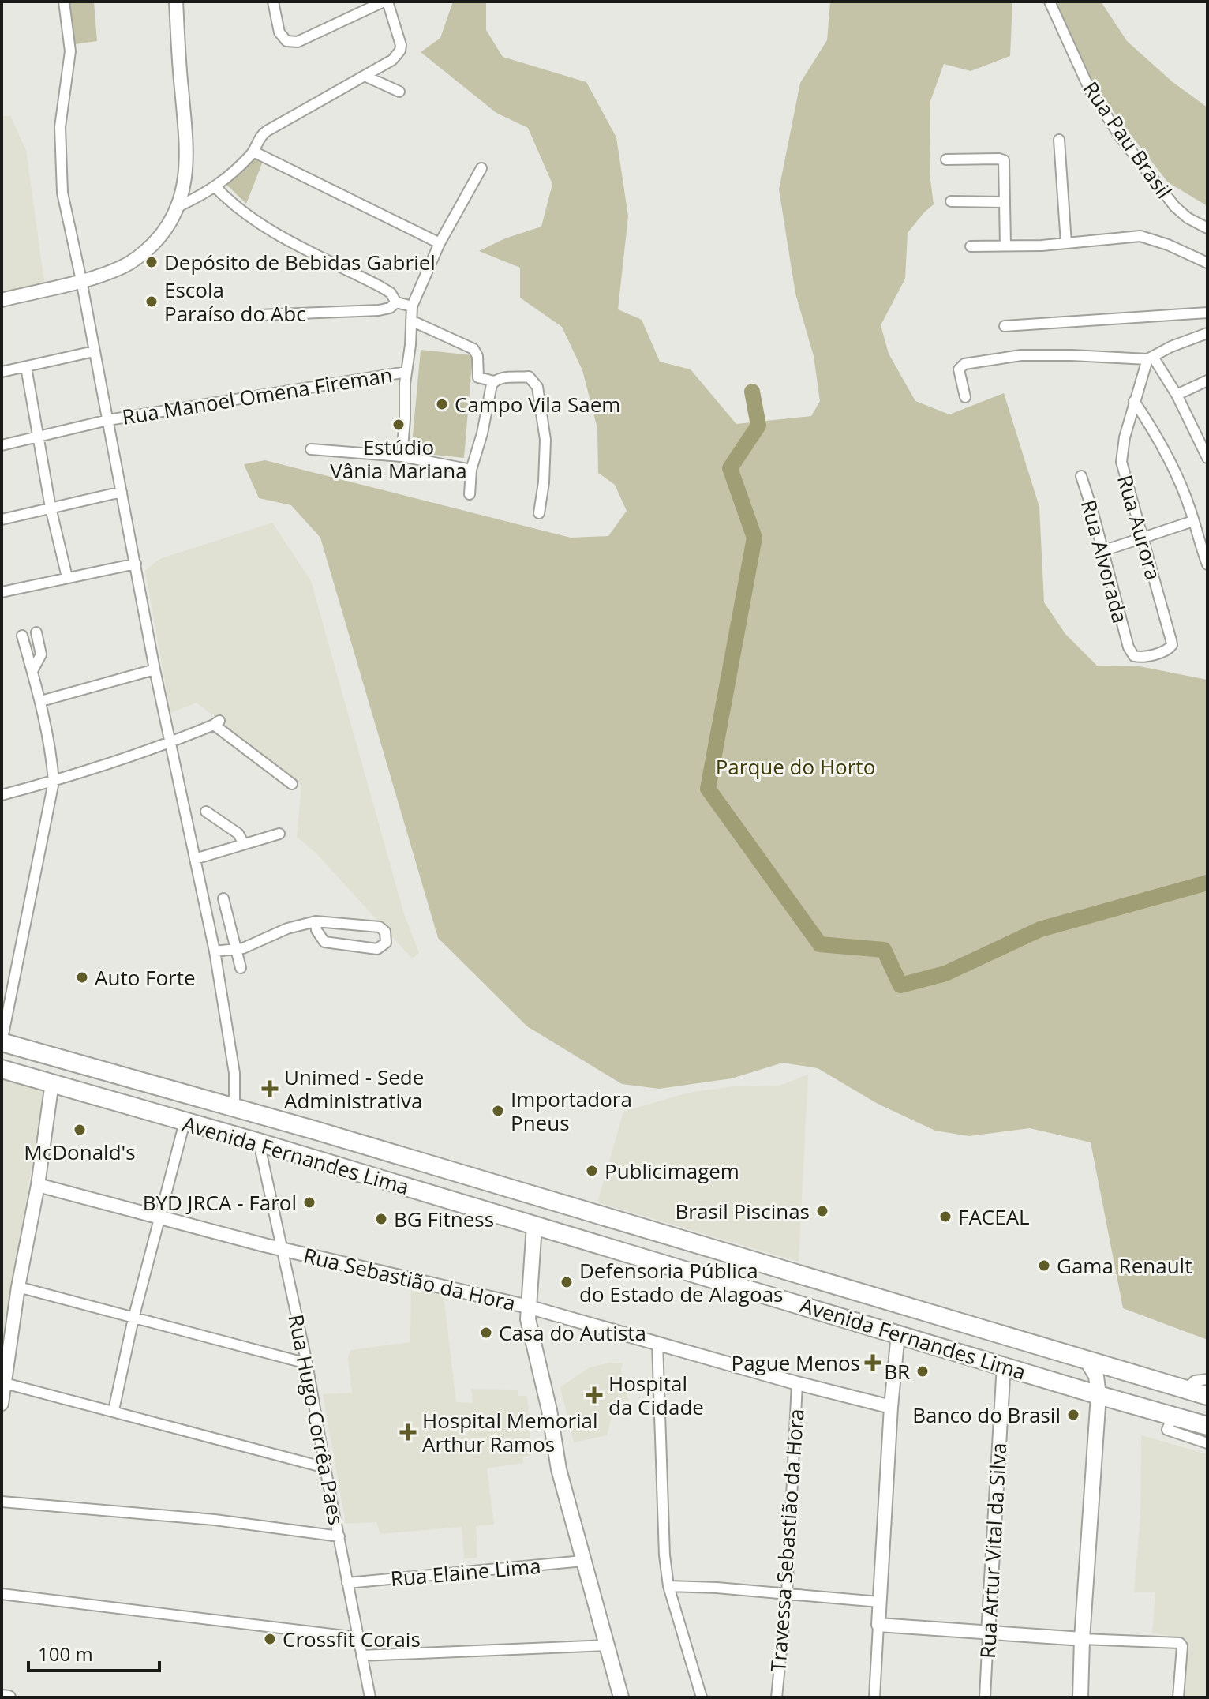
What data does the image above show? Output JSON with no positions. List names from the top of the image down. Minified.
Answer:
{"streets":{"highway":["Avenida Fernandes Lima"],"street":["Rua Pau Brasil","Rua Manoel Omena Fireman","Rua Aurora","Rua Alvorada","Rua Sebastião da Hora","Rua Hugo Corrêa Paes","Travessa Sebastião da Hora","Rua Artur Vital da Silva","Rua Elaine Lima"]},"crossings":[["Rua Aurora","Rua Alvorada"],["Avenida Fernandes Lima","Rua Hugo Corrêa Paes"],["Avenida Fernandes Lima","Rua Artur Vital da Silva"],["Rua Sebastião da Hora","Rua Hugo Corrêa Paes"],["Rua Sebastião da Hora","Travessa Sebastião da Hora"],["Rua Hugo Corrêa Paes","Rua Elaine Lima"]],"parks":["Parque do Horto"],"places":{"other":["Depósito de Bebidas Gabriel","Escola Paraíso do Abc","Campo Vila Saem","Estúdio Vânia Mariana","Auto Forte","Importadora Pneus","McDonald's","Publicimagem","BYD JRCA - Farol","Brasil Piscinas","FACEAL","BG Fitness","Gama Renault","Defensoria Pública do Estado de Alagoas","Casa do Autista","BR","Banco do Brasil","Crossfit Corais"],"health":["Unimed - Sede Administrativa","Pague Menos","Hospital da Cidade","Hospital Memorial Arthur Ramos"]},"scale_bar":"100 m"}
